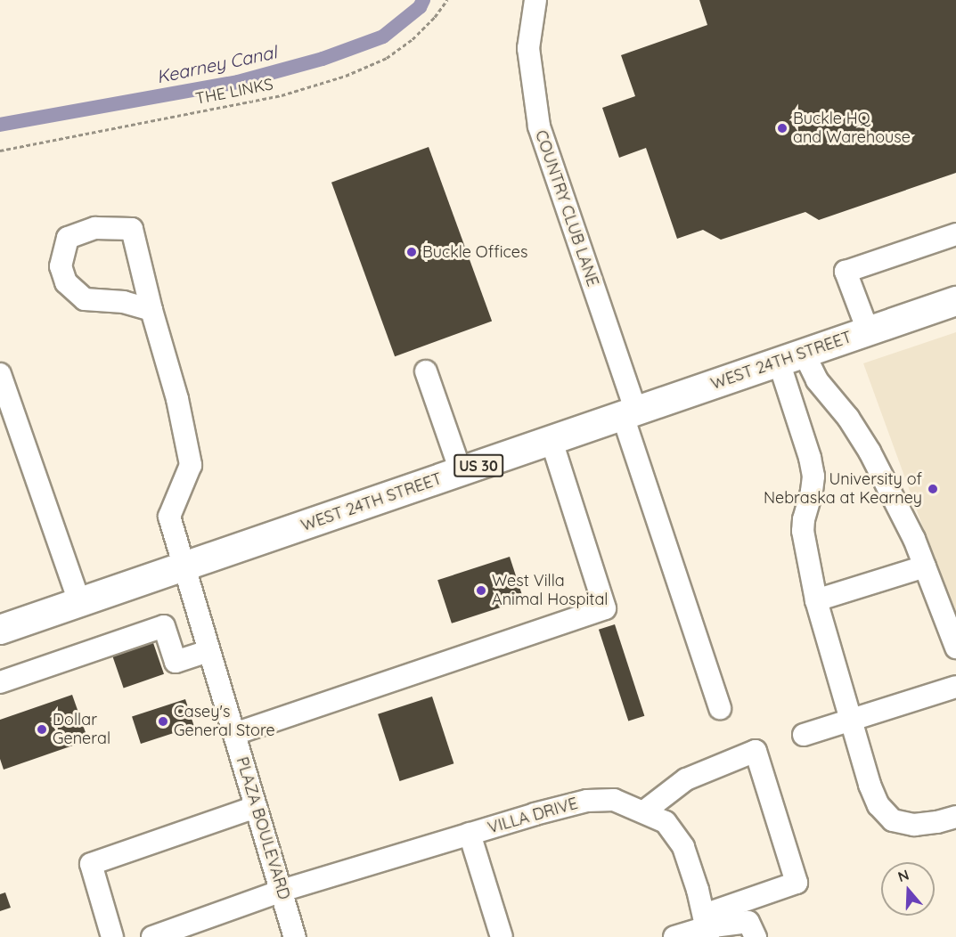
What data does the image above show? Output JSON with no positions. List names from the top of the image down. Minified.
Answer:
{"streets":{"main road":["WEST 24TH STREET","US 30"],"street":["COUNTRY CLUB LANE","VILLA DRIVE","PLAZA BOULEVARD"],"path":["THE LINKS"]},"crossings":[["COUNTRY CLUB LANE","WEST 24TH STREET"],["WEST 24TH STREET","PLAZA BOULEVARD"],["VILLA DRIVE","PLAZA BOULEVARD"]],"water":["Kearney Canal"],"places":["Buckle HQ and Warehouse","Buckle Offices","University of Nebraska at Kearney","West Villa Animal Hospital","Casey's General Store","Dollar General"],"north":"top"}
